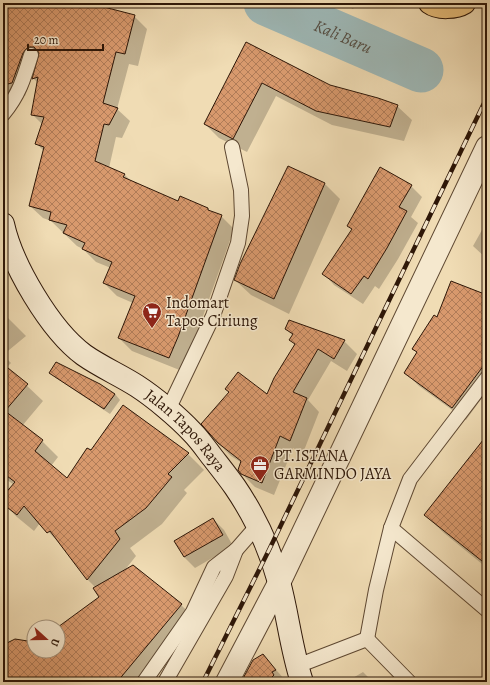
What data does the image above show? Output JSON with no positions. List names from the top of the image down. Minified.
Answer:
{"streets":{"street":["Jalan Tapos Raya"]},"water":["Kali Baru"],"places":{"supermarket":["Indomart Tapos Ciriung"],"office":["PT.ISTANA GARMINDO JAYA"]},"scale_bar":"20 m","north":"right"}
